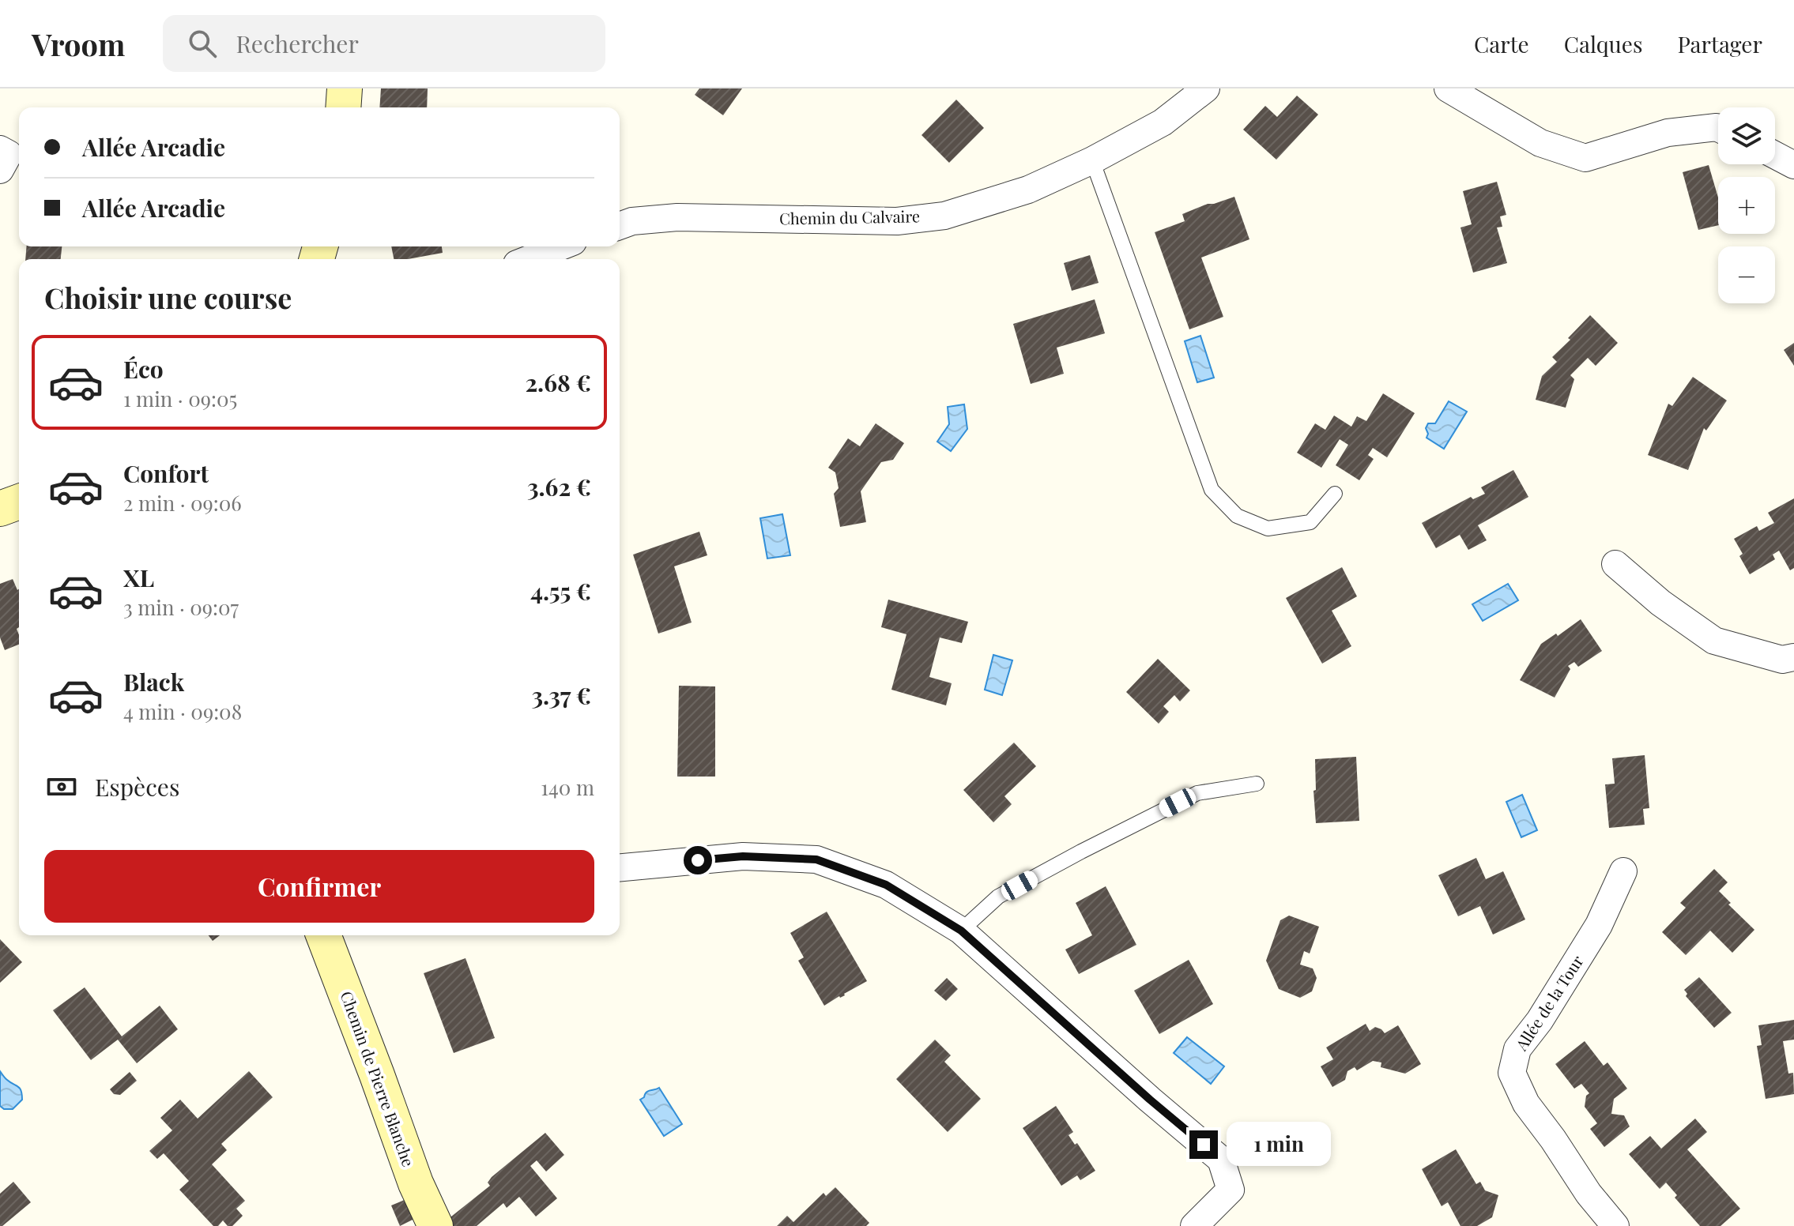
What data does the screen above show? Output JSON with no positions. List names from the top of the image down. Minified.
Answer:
{"streets":{"street":["Chemin du Calvaire","Allée de la Tour","Chemin de Pierre Blanche"]},"page":{"header":"Vroom","search":"Rechercher","nav":["Carte","Calques","Partager"],"map_buttons":["+","−"],"banner":["Allée Arcadie","Allée Arcadie"],"heading":"Choisir une course","list":[{"name":"Éco","note":"1 min · 09:05","value":"2.68 €"},{"name":"Confort","note":"2 min · 09:06","value":"3.62 €"},{"name":"XL","note":"3 min · 09:07","value":"4.55 €"},{"name":"Black","note":"4 min · 09:08","value":"3.37 €"}],"pay":["Espèces","140 m"],"buttons":"Confirmer","bubble":"1 min"}}
